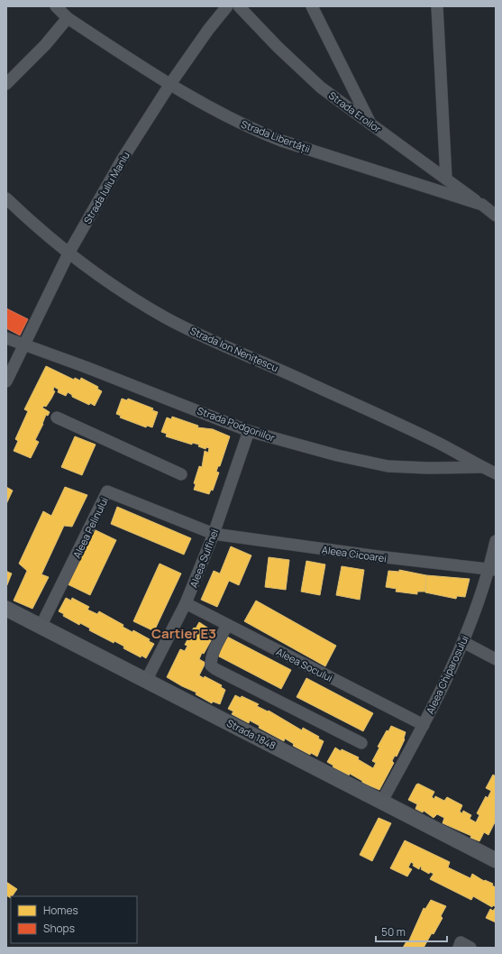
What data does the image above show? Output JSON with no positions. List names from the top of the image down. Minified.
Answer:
{"streets":{"main road":["Strada 1848"],"street":["Strada Eroilor","Strada Libertății","Strada Iuliu Maniu","Strada Ion Nenițescu","Strada Podgoriilor","Aleea Pelinului","Aleea Cicoarei","Aleea Sulfinei","Aleea Socului","Aleea Chiparosului"]},"crossings":[["Strada Eroilor","Strada Libertății"],["Strada Libertății","Strada Iuliu Maniu"],["Strada Iuliu Maniu","Strada Ion Nenițescu"],["Strada Iuliu Maniu","Strada Podgoriilor"],["Strada Ion Nenițescu","Strada Podgoriilor"],["Strada Podgoriilor","Aleea Sulfinei"],["Aleea Pelinului","Aleea Cicoarei"],["Aleea Pelinului","Aleea Sulfinei"],["Aleea Pelinului","Strada 1848"],["Aleea Cicoarei","Aleea Sulfinei"],["Aleea Cicoarei","Aleea Chiparosului"],["Aleea Sulfinei","Aleea Socului"],["Aleea Sulfinei","Strada 1848"],["Aleea Socului","Aleea Chiparosului"],["Aleea Chiparosului","Strada 1848"]],"districts":["Cartier E3"],"legend":["Homes","Shops"],"scale_bar":"50 m"}
